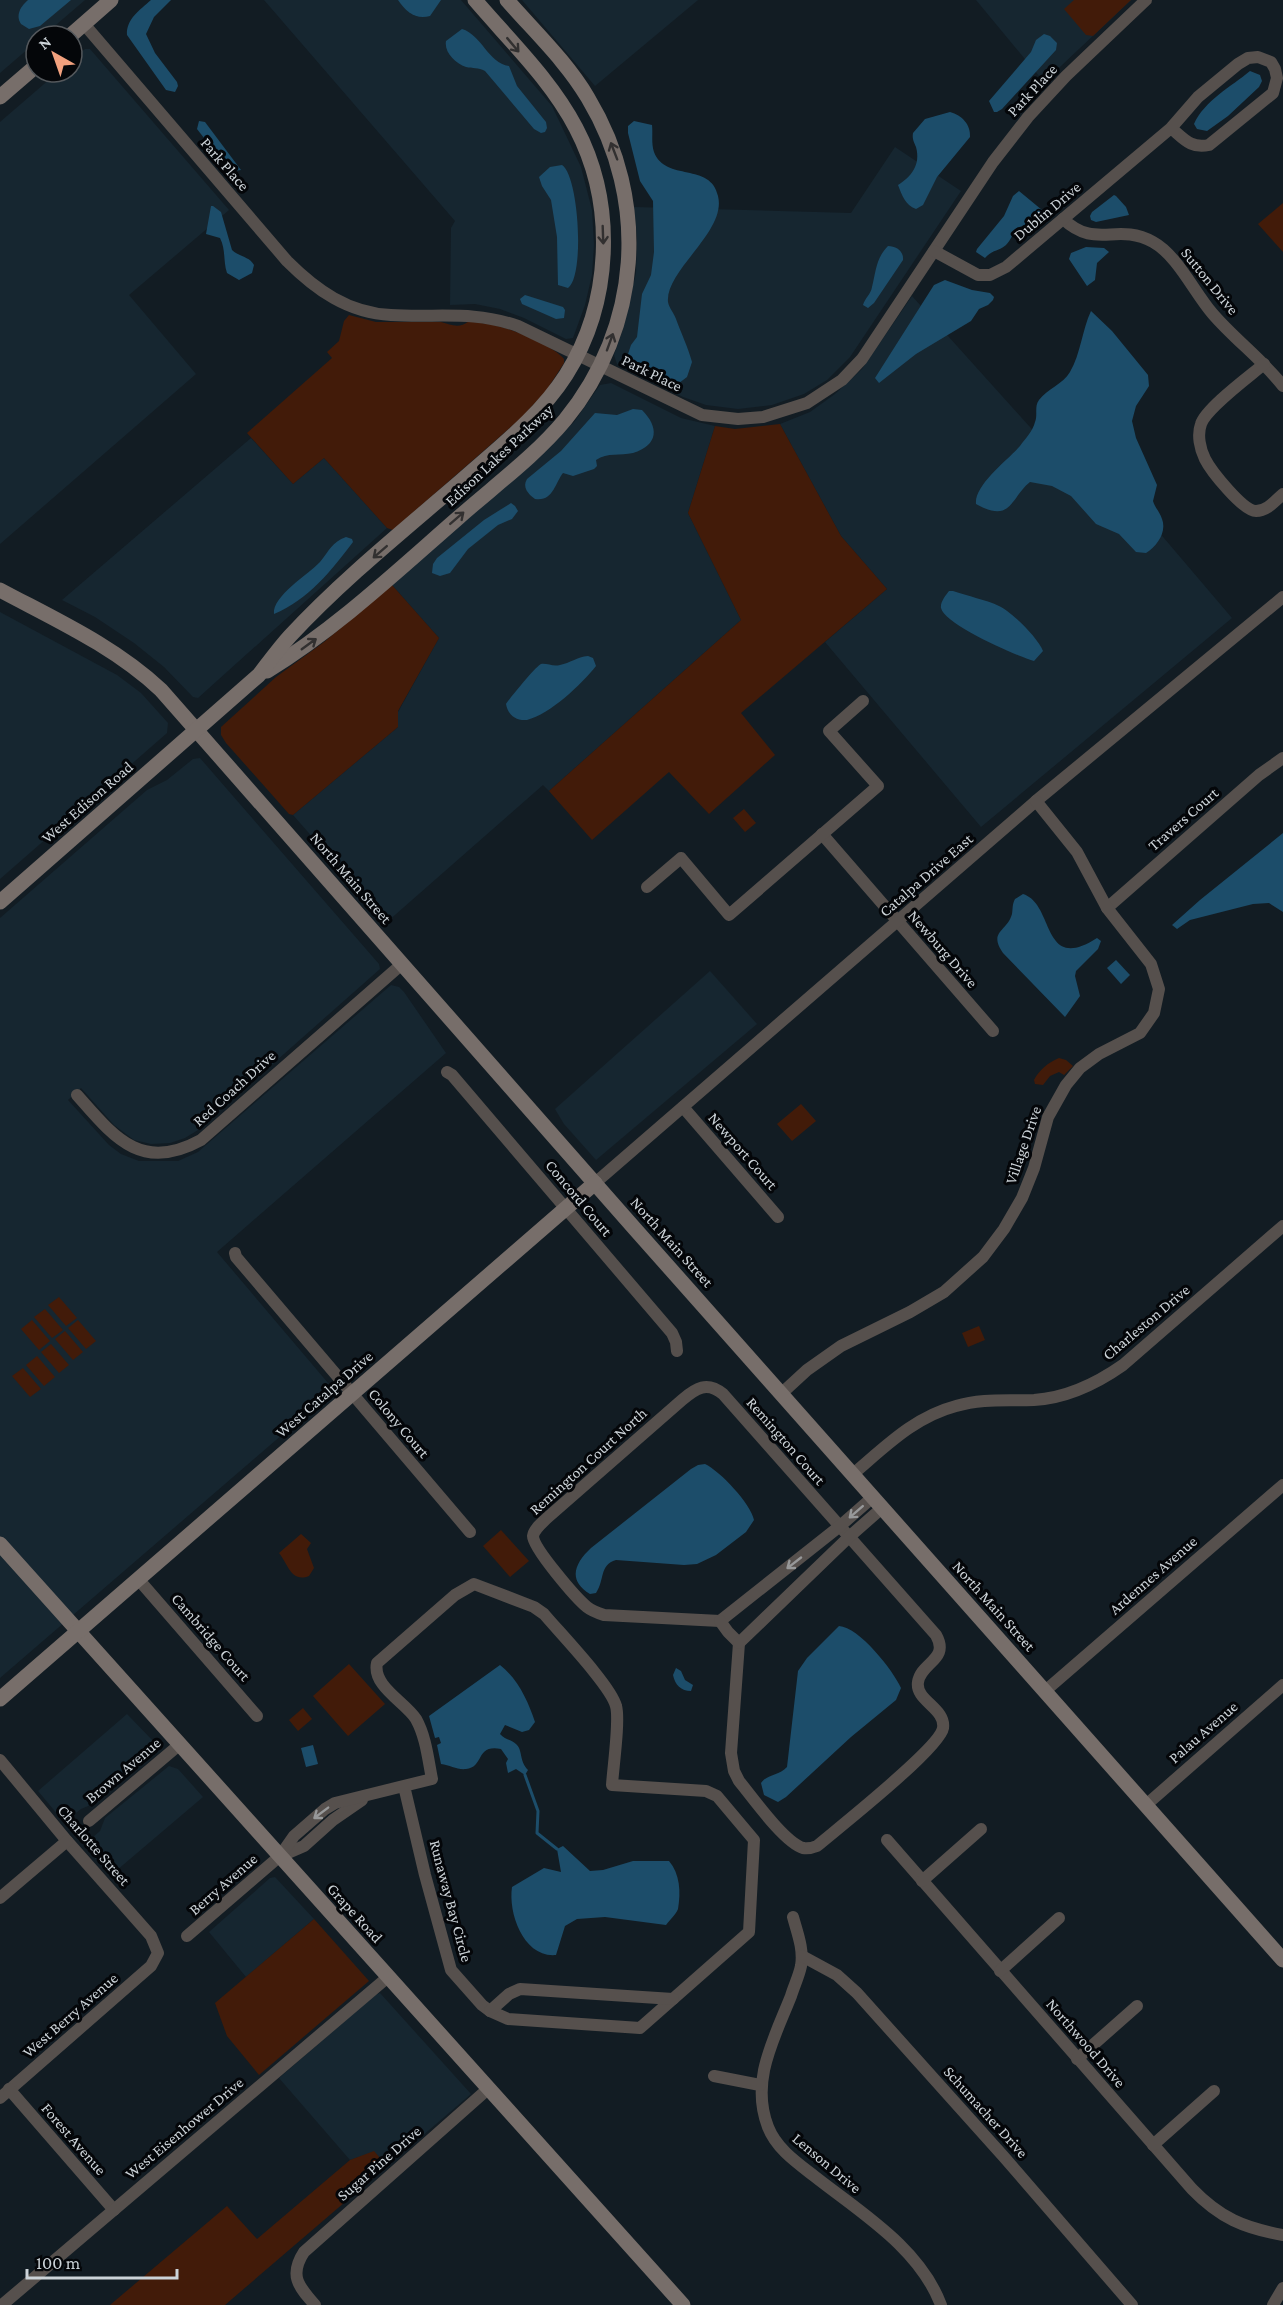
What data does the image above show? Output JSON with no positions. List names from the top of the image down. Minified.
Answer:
{"streets":{"main road":["Edison Lakes Parkway","West Edison Road","North Main Street","West Catalpa Drive","Grape Road"],"street":["Park Place","Dublin Drive","Sutton Drive","Travers Court","Catalpa Drive East","Newburg Drive","Red Coach Drive","Village Drive","Newport Court","Concord Court","Charleston Drive","Colony Court","Remington Court","Remington Court North","Ardennes Avenue","Cambridge Court","Palau Avenue","Brown Avenue","Charlotte Street","Berry Avenue","Runaway Bay Circle","West Berry Avenue","Northwood Drive","Schumacher Drive","West Eisenhower Drive","Forest Avenue","Sugar Pine Drive","Lenson Drive"]},"crossings":[["Park Place","Dublin Drive"],["Park Place","Edison Lakes Parkway"],["Dublin Drive","Sutton Drive"],["Edison Lakes Parkway","West Edison Road"],["Edison Lakes Parkway","North Main Street"],["West Edison Road","North Main Street"],["Travers Court","Village Drive"],["Catalpa Drive East","North Main Street"],["Catalpa Drive East","Newburg Drive"],["Catalpa Drive East","Village Drive"],["Catalpa Drive East","Newport Court"],["Catalpa Drive East","West Catalpa Drive"],["North Main Street","Red Coach Drive"],["North Main Street","Village Drive"],["North Main Street","Charleston Drive"],["North Main Street","West Catalpa Drive"],["North Main Street","Ardennes Avenue"],["North Main Street","Palau Avenue"],["Concord Court","West Catalpa Drive"],["West Catalpa Drive","Colony Court"],["West Catalpa Drive","Cambridge Court"],["West Catalpa Drive","Grape Road"],["Remington Court","Remington Court North"],["Brown Avenue","Grape Road"],["Charlotte Street","West Berry Avenue"],["Berry Avenue","Runaway Bay Circle"],["Berry Avenue","Grape Road"],["Runaway Bay Circle","Grape Road"],["Grape Road","West Eisenhower Drive"],["Grape Road","Sugar Pine Drive"],["West Berry Avenue","Forest Avenue"],["Schumacher Drive","Lenson Drive"],["West Eisenhower Drive","Forest Avenue"]],"scale_bar":"100 m","north":"top left"}
